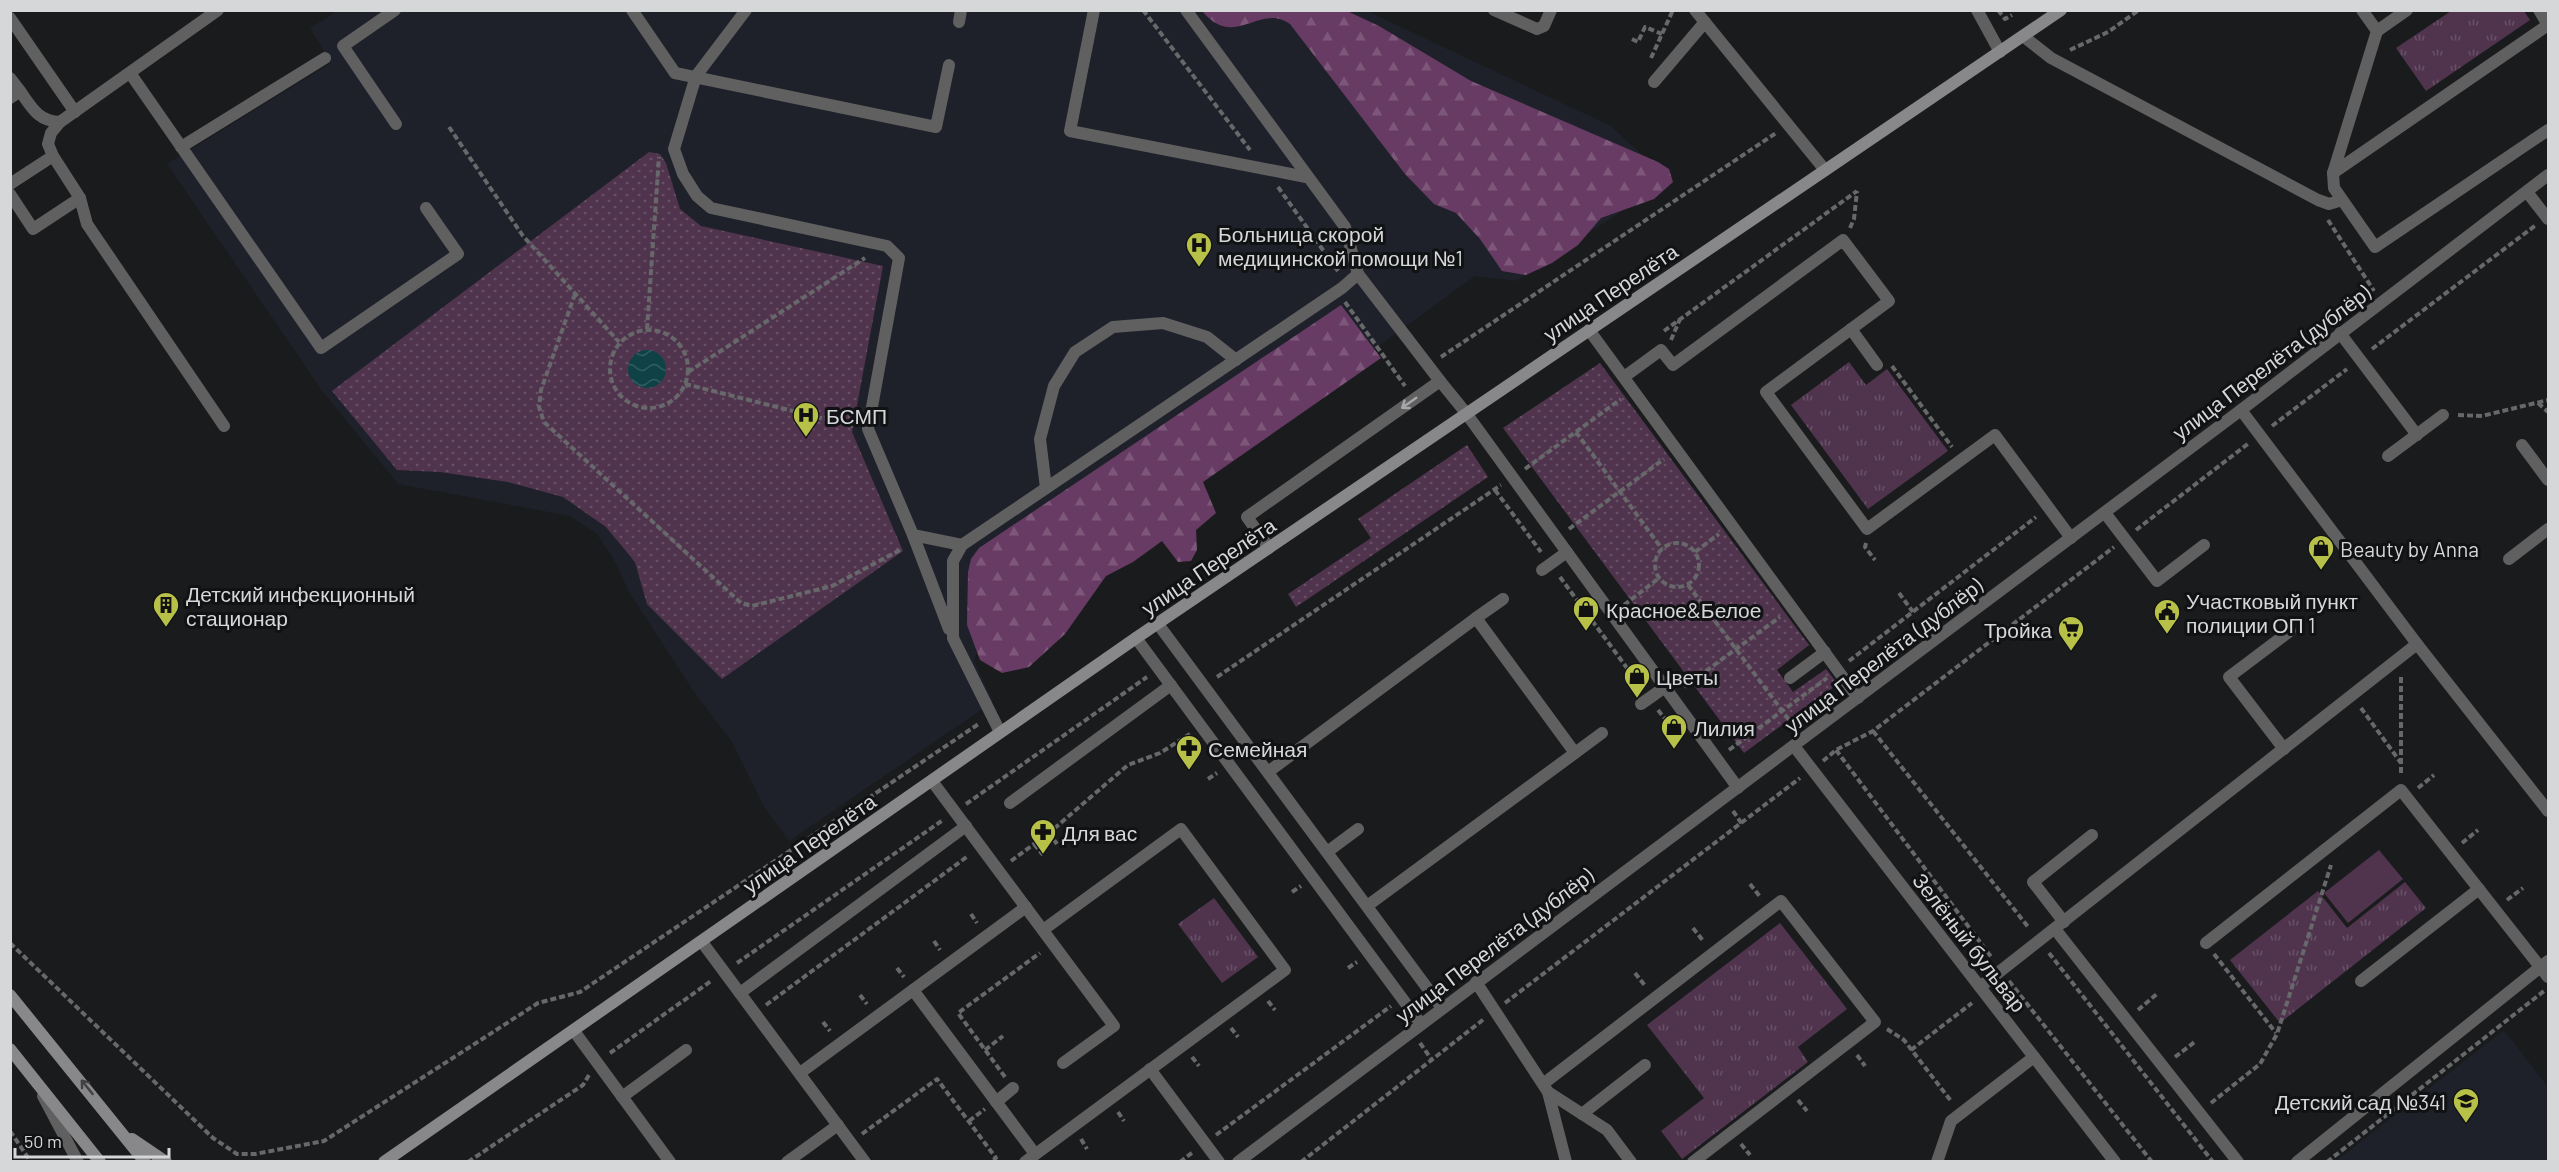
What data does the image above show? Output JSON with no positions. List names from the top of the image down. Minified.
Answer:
{"streets":{"main road":["улица Перелёта"],"street":["улица Перелёта (дублёр)","Зелёный бульвар"]},"crossings":[["улица Перелёта (дублёр)","Зелёный бульвар"]],"places":{"hospital":["Больница скорой медицинской помощи №1","БСМП"],"shop":["Beauty by Anna","Красное&Белое","Цветы","Лилия"],"building":["Детский инфекционный стационар"],"public building":["Участковый пункт полиции ОП 1"],"supermarket":["Тройка"],"pharmacy":["Семейная","Для вас"],"school or university":["Детский сад №341"]},"scale_bar":"50 m"}
